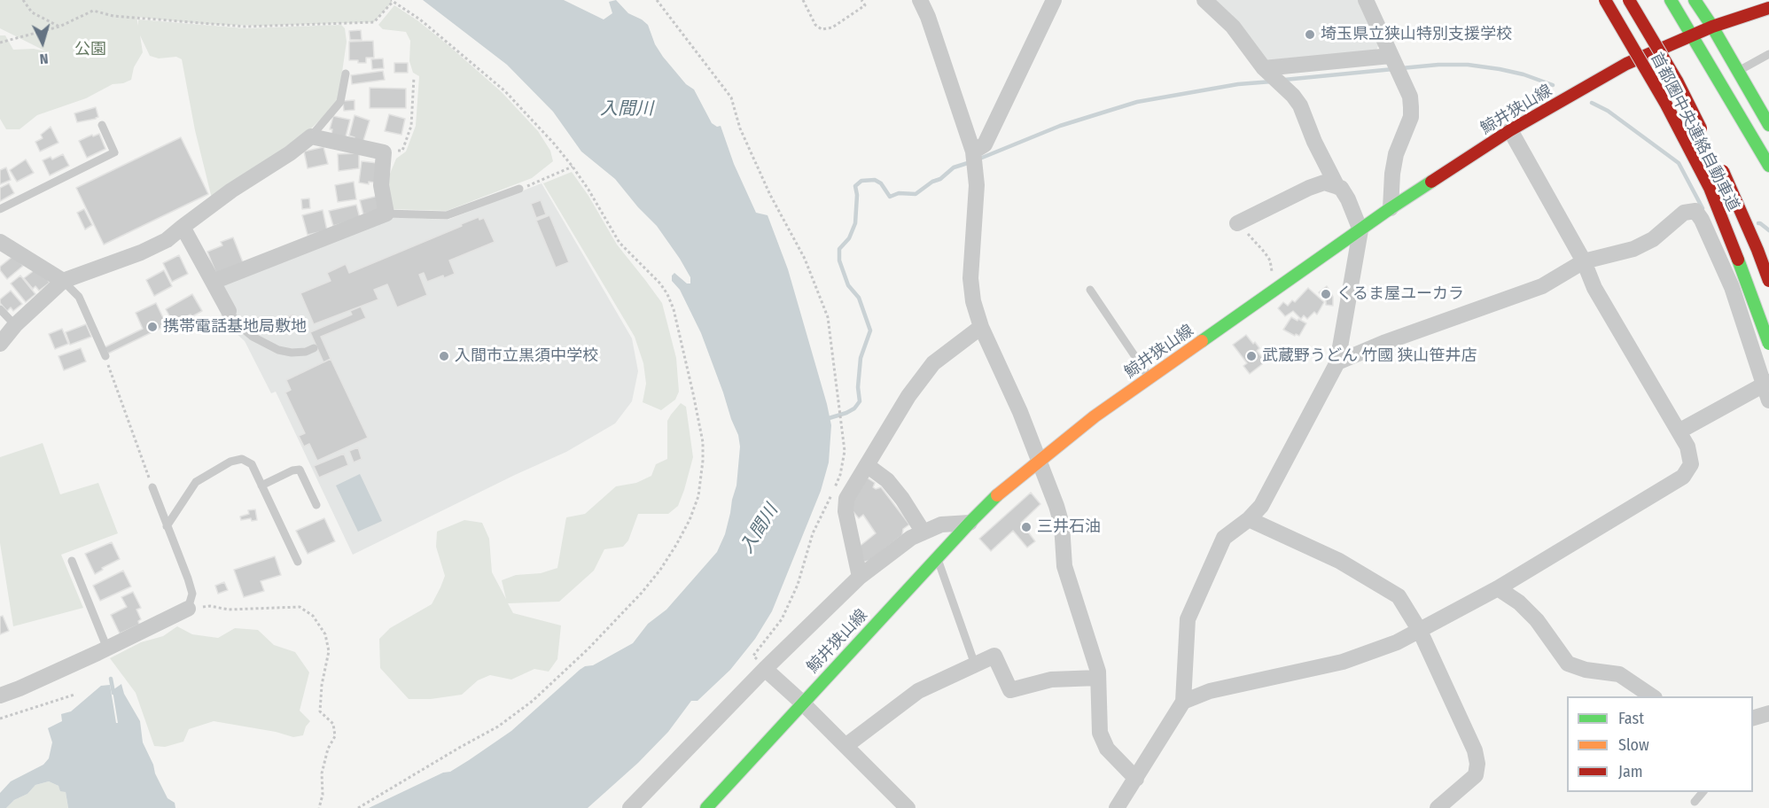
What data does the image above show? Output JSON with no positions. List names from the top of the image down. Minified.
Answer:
{"streets":{"main road":["鯨井狭山線","首都圏中央連絡自動車道"]},"water":["入間川"],"parks":["公園"],"places":["埼玉県立狭山特別支援学校","くるま屋ユーカラ","携帯電話基地局敷地","入間市立黒須中学校","武蔵野うどん 竹國 狭山笹井店","三井石油"],"legend":["Fast","Slow","Jam"],"north":"bottom"}
